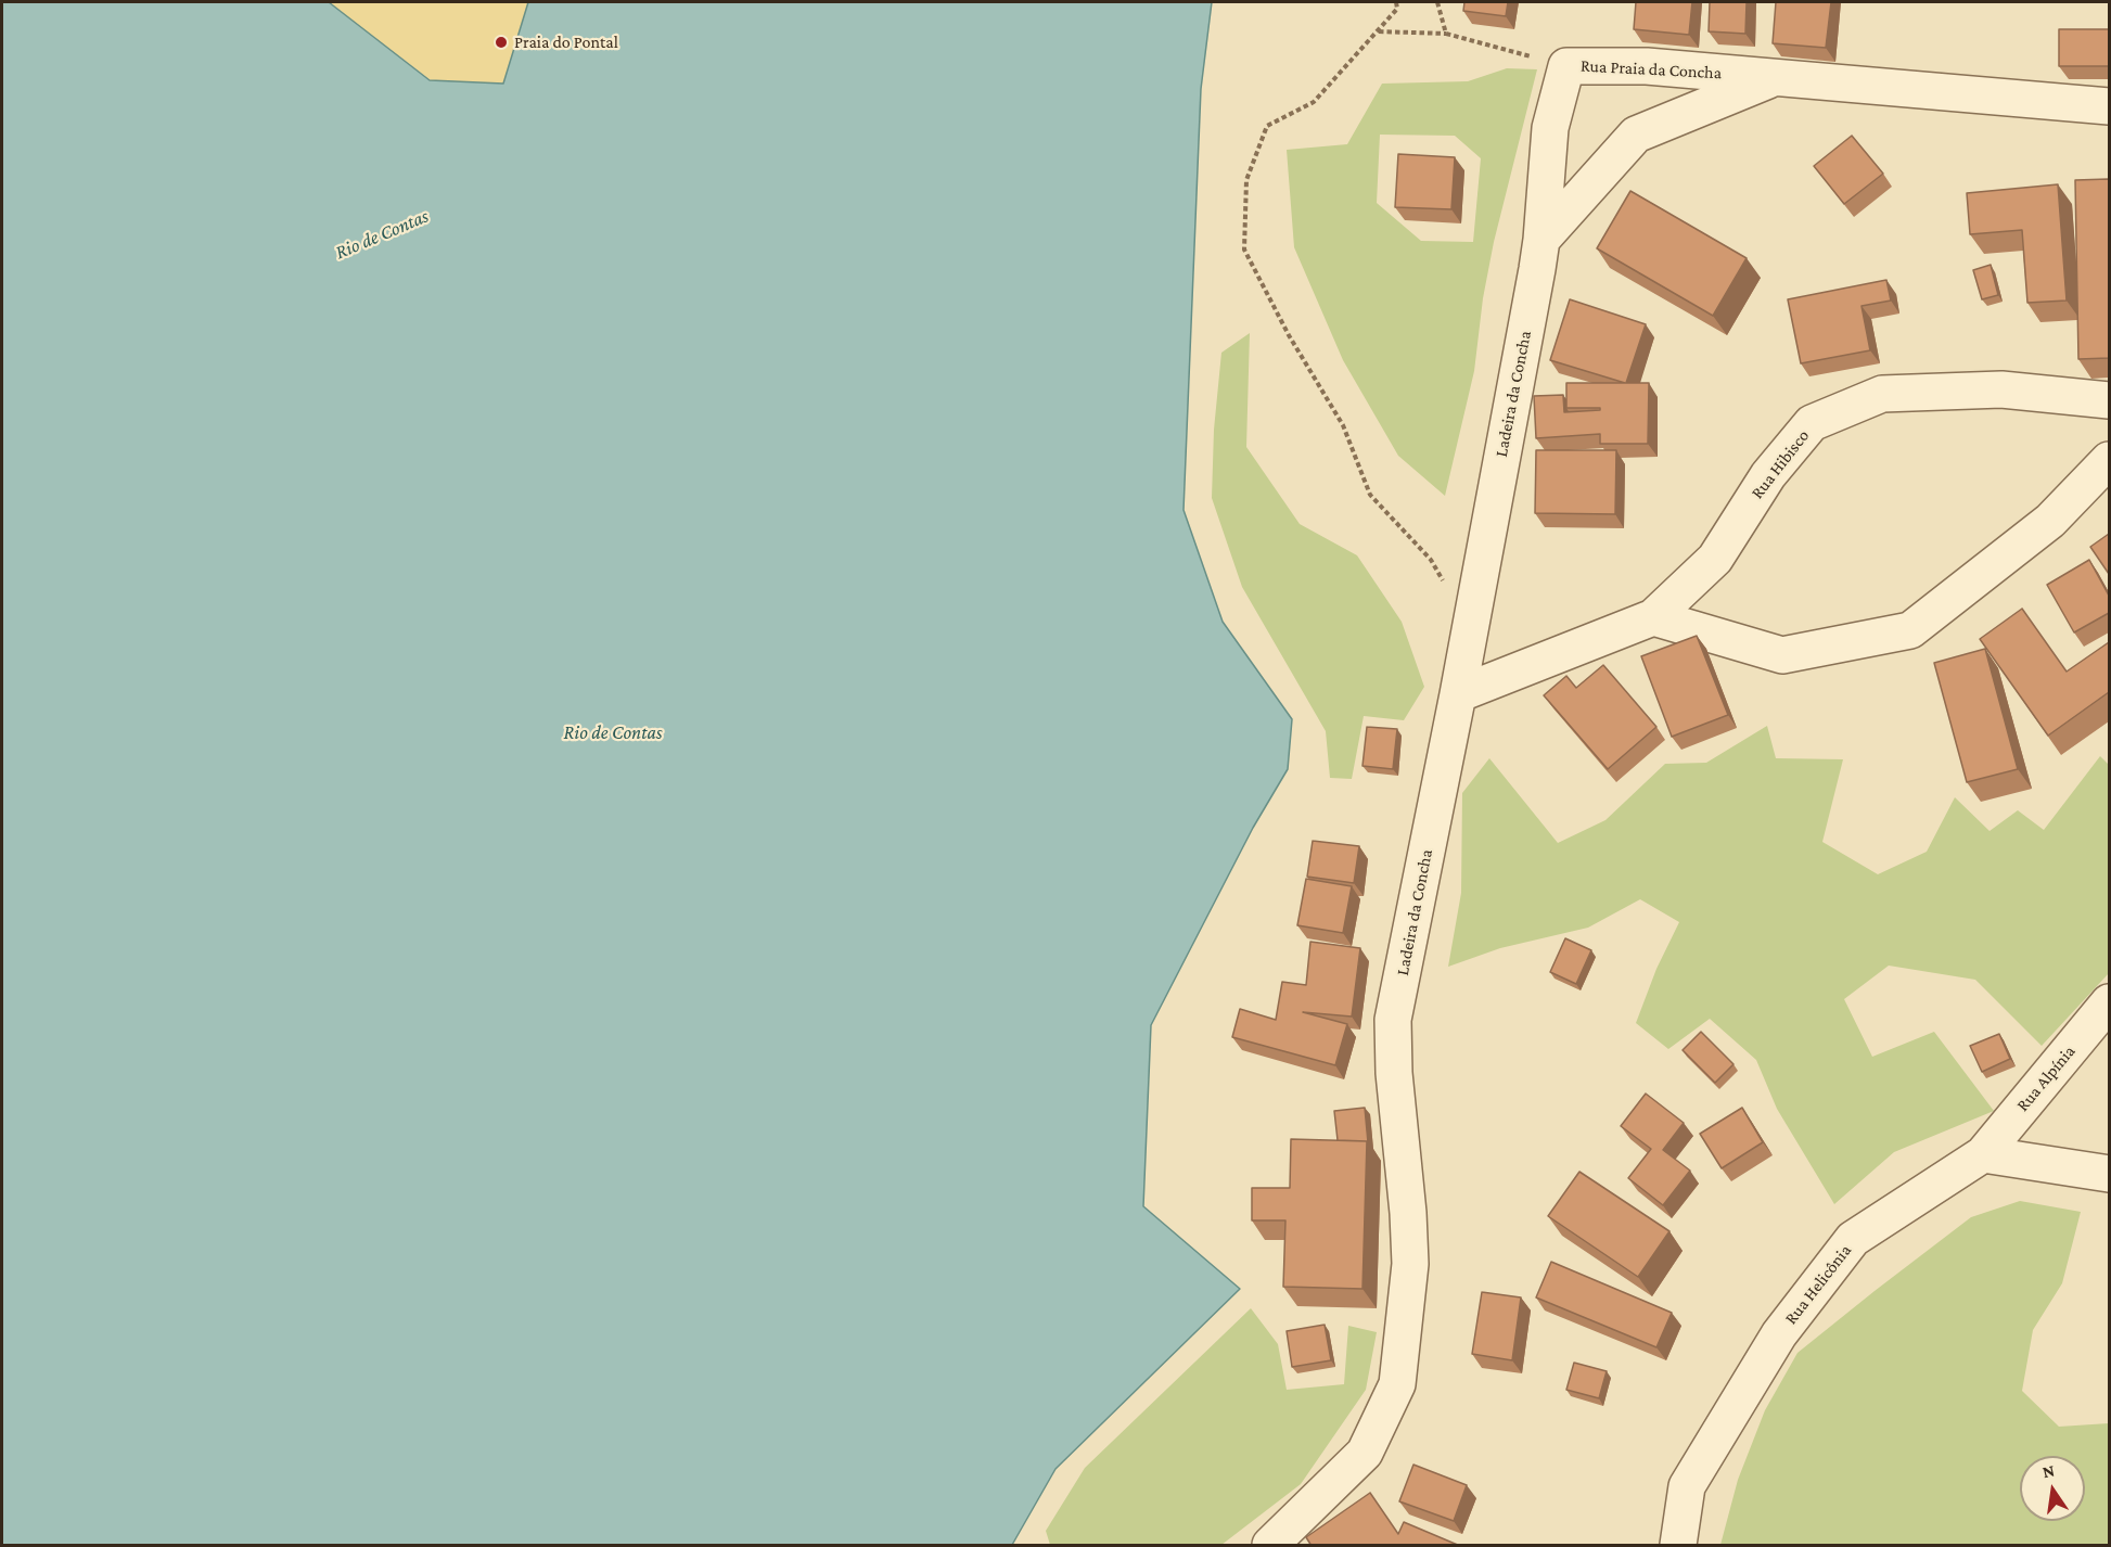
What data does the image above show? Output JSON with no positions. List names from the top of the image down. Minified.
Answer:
{"streets":{"street":["Rua Praia da Concha","Ladeira da Concha","Rua Hibisco","Rua Alpínia","Rua Helicônia"]},"crossings":[["Rua Praia da Concha","Ladeira da Concha"],["Ladeira da Concha","Rua Hibisco"],["Rua Alpínia","Rua Helicônia"]],"water":["Rio de Contas"],"places":["Praia do Pontal"],"north":"top"}
